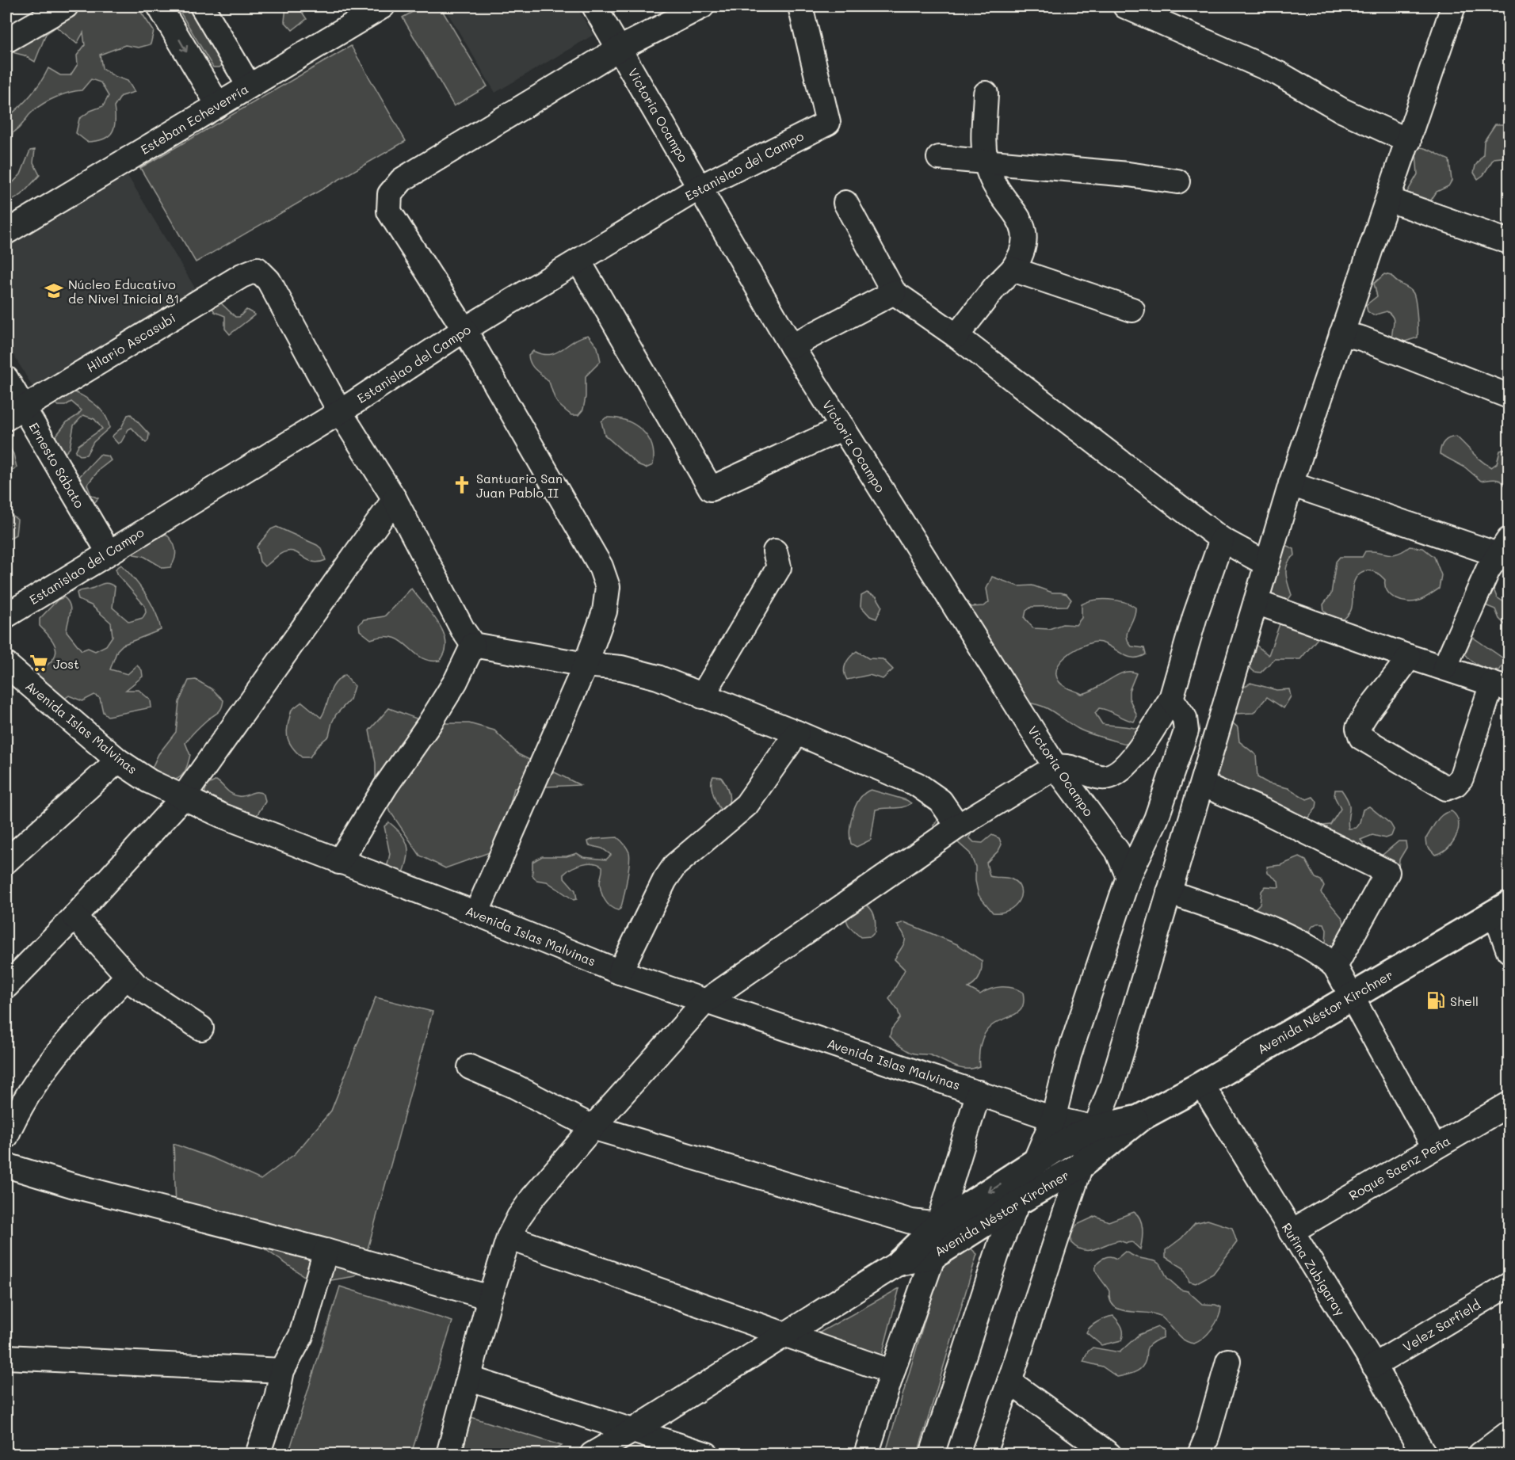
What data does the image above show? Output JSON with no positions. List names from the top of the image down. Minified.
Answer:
{"streets":{"main road":["Avenida Néstor Kirchner"],"street":["Victoria Ocampo","Esteban Echeverría","Estanislao del Campo","Hilario Ascasubi","Ernesto Sábato","Avenida Islas Malvinas","Roque Saenz Peña","Rufina Zubigaray","Velez Sarfield"]},"crossings":[["Victoria Ocampo","Estanislao del Campo"],["Estanislao del Campo","Hilario Ascasubi"],["Estanislao del Campo","Ernesto Sábato"],["Hilario Ascasubi","Ernesto Sábato"],["Avenida Islas Malvinas","Avenida Néstor Kirchner"],["Avenida Néstor Kirchner","Rufina Zubigaray"],["Roque Saenz Peña","Rufina Zubigaray"],["Rufina Zubigaray","Velez Sarfield"]],"places":{"school or university":["Núcleo Educativo de Nivel Inicial 81"],"church":["Santuario San Juan Pablo II"],"supermarket":["Jost"],"fuel station":["Shell"]}}
